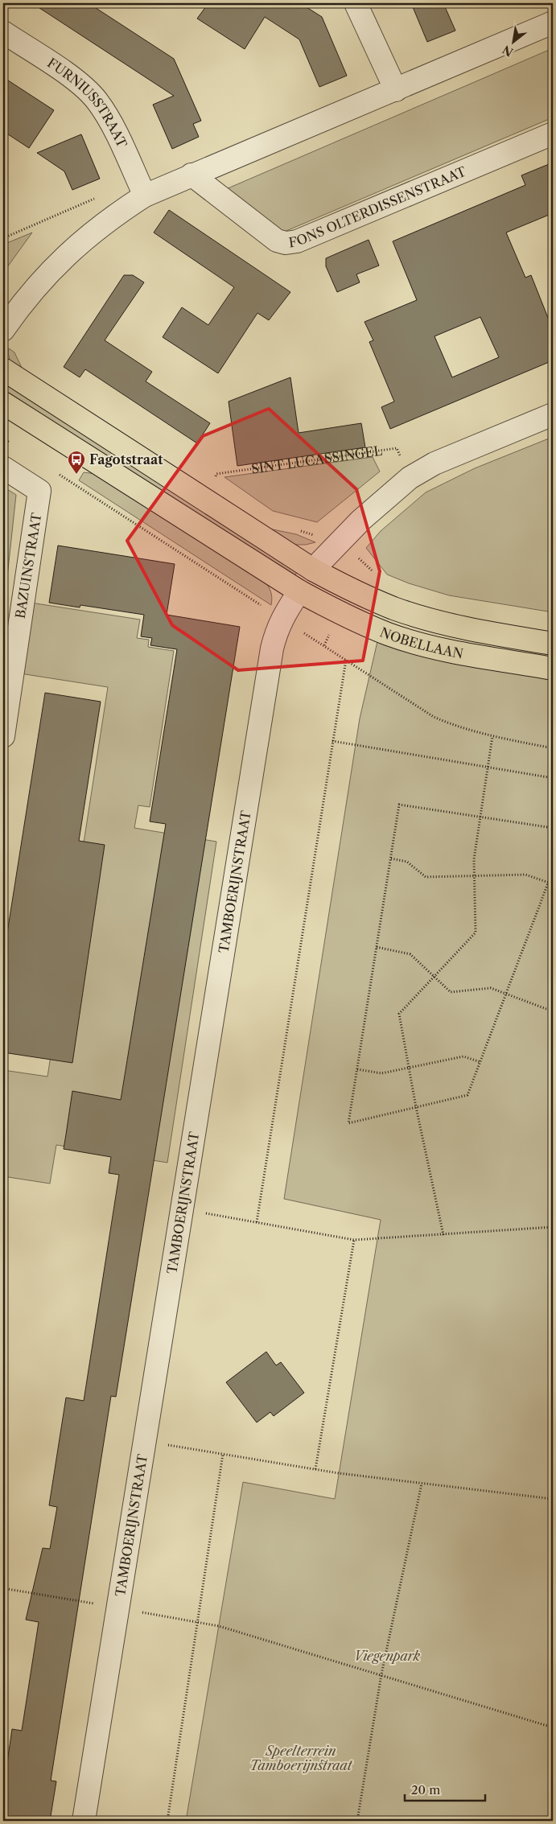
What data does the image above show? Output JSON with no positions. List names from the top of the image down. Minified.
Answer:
{"streets":{"main road":["NOBELLAAN"],"street":["FURNIUSSTRAAT","FONS OLTERDISSENSTRAAT","BAZUINSTRAAT","TAMBOERIJNSTRAAT"],"path":["SINT LUCASSINGEL"]},"crossings":[["NOBELLAAN","TAMBOERIJNSTRAAT"]],"parks":["Viegenpark","Speelterrein Tamboerijnstraat"],"places":{"bus stop":["Fagotstraat"]},"scale_bar":"20 m","north":"bottom left"}
